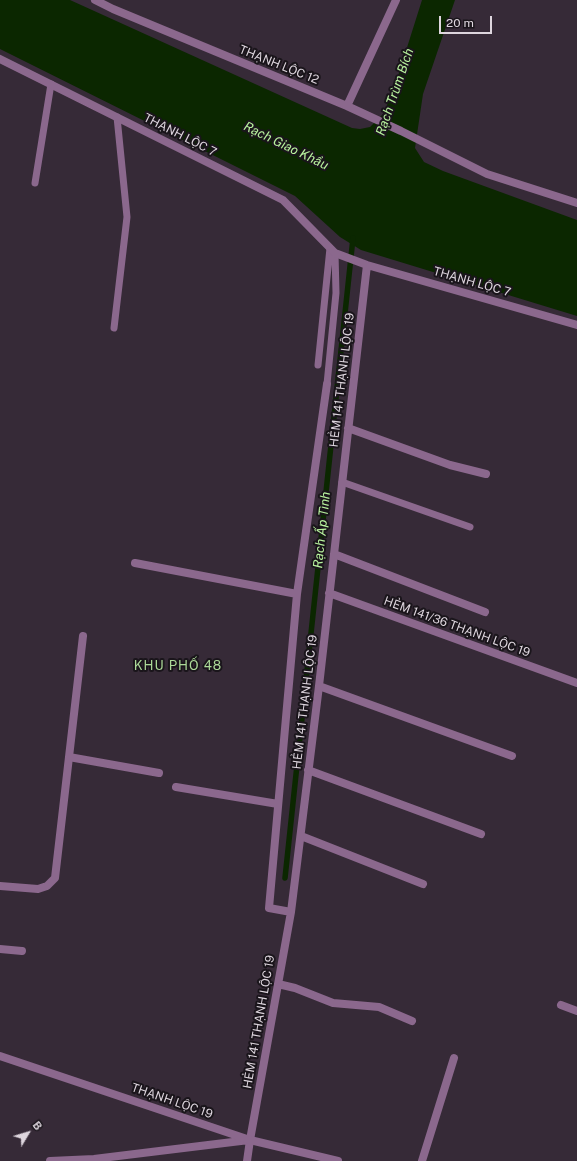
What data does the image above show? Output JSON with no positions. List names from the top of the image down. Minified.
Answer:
{"streets":{"street":["THẠNH LỘC 12","THẠNH LỘC 7","HẺM 141 THẠNH LỘC 19","HẺM 141/36 THẠNH LỘC 19","THẠNH LỘC 19"]},"crossings":[["THẠNH LỘC 7","HẺM 141 THẠNH LỘC 19"],["HẺM 141 THẠNH LỘC 19","HẺM 141/36 THẠNH LỘC 19"],["HẺM 141 THẠNH LỘC 19","THẠNH LỘC 19"]],"districts":["KHU PHỐ 48"],"water":["Rạch Trùm Bích","Rạch Giao Khẩu","Rạch Ấp Tình"],"scale_bar":"20 m","north":"top right"}
